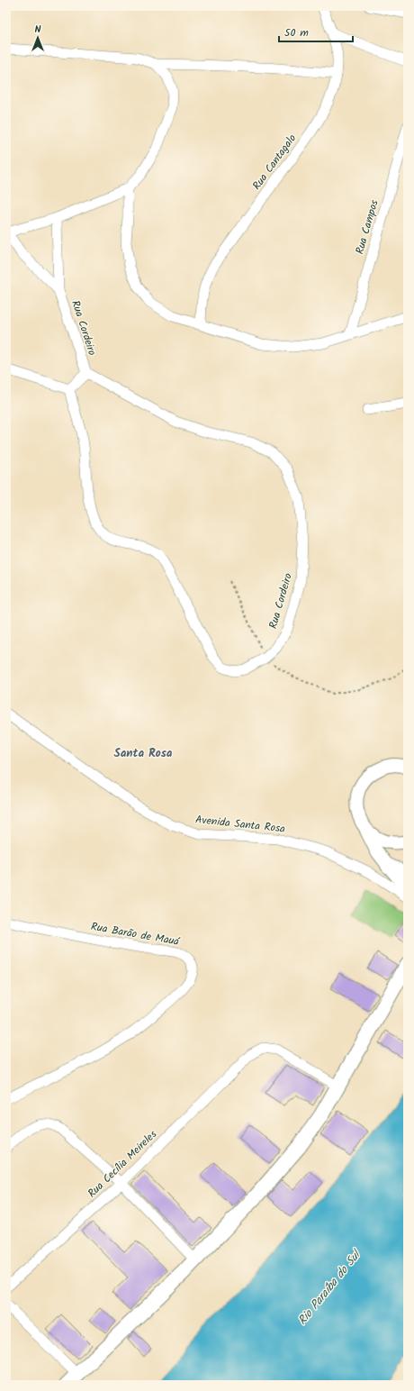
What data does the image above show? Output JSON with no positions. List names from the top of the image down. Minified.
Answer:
{"streets":{"street":["Rua Cantagalo","Rua Campos","Rua Cordeiro","Avenida Santa Rosa","Rua Barão de Mauá","Rua Cecília Meireles"]},"districts":["Santa Rosa"],"water":["Rio Paraíba do Sul"],"scale_bar":"50 m","north":"top"}
